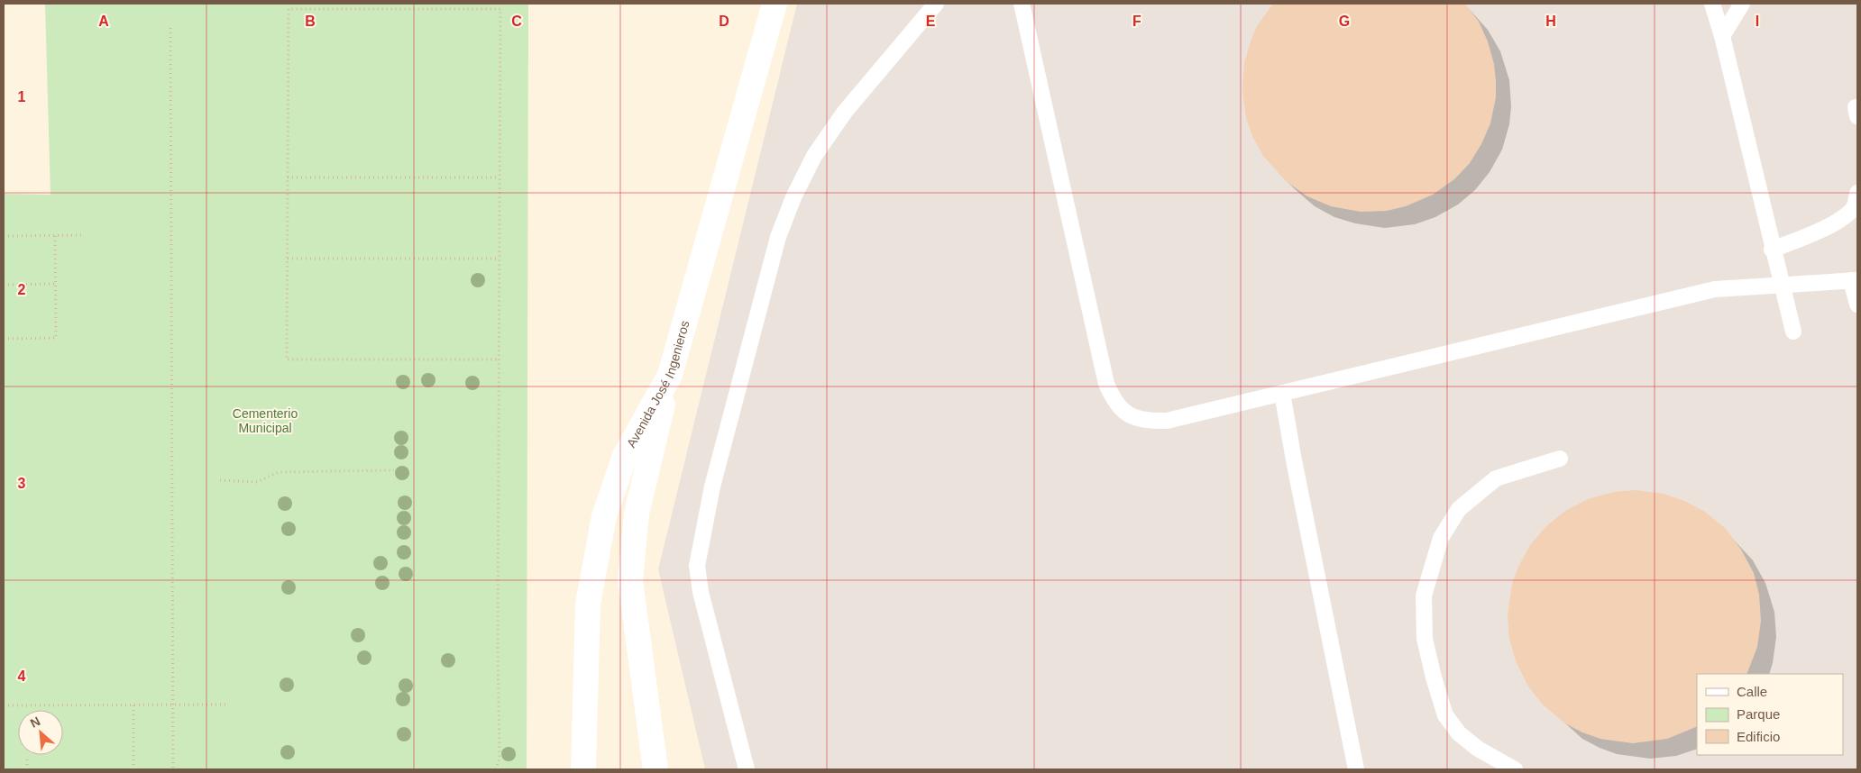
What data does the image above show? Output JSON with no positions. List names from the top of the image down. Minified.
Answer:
{"streets":{"street":["Avenida José Ingenieros"]},"parks":["Cementerio Municipal"],"legend":["Calle","Parque","Edificio"],"north":"top left","grid":{"columns":["A","B","C","D","E","F","G","H","I"],"rows":["1","2","3","4"]}}
